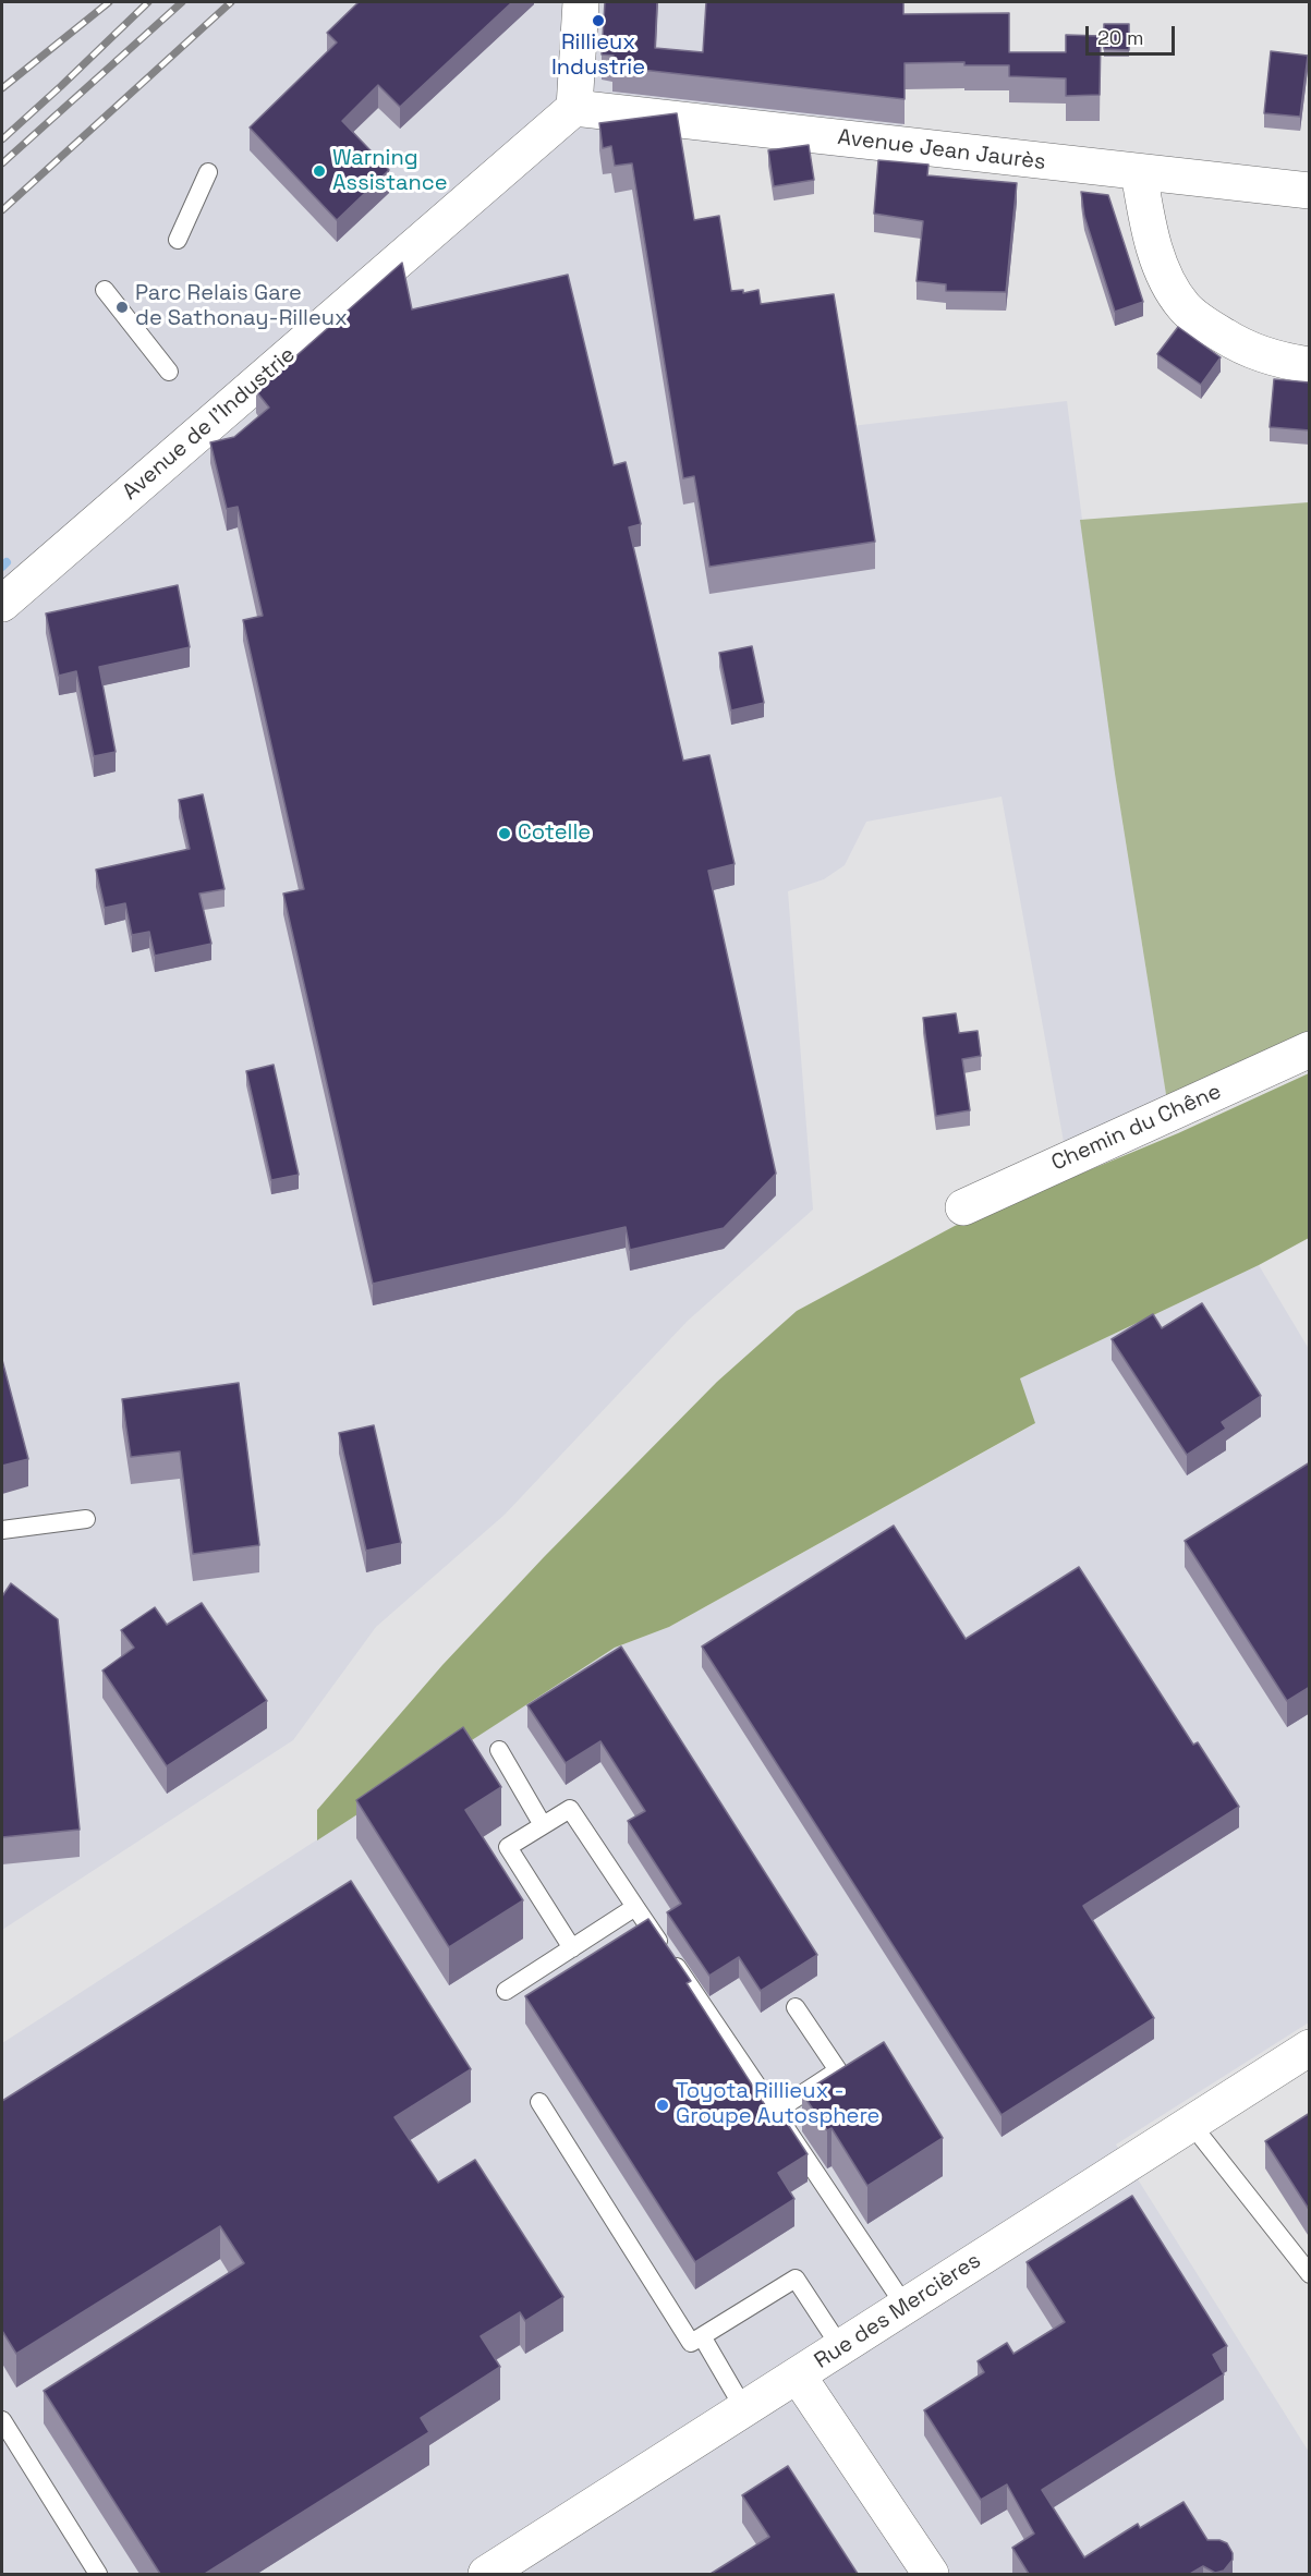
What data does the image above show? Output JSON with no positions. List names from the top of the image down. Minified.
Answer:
{"streets":{"street":["Avenue Jean Jaurès","Avenue de l'Industrie","Chemin du Chêne","Rue des Mercières"]},"crossings":[["Avenue Jean Jaurès","Avenue de l'Industrie"]],"places":["Rillieux Industrie","Warning Assistance","Parc Relais Gare de Sathonay-Rilleux","Cotelle","Toyota Rillieux - Groupe Autosphere"],"scale_bar":"20 m"}
